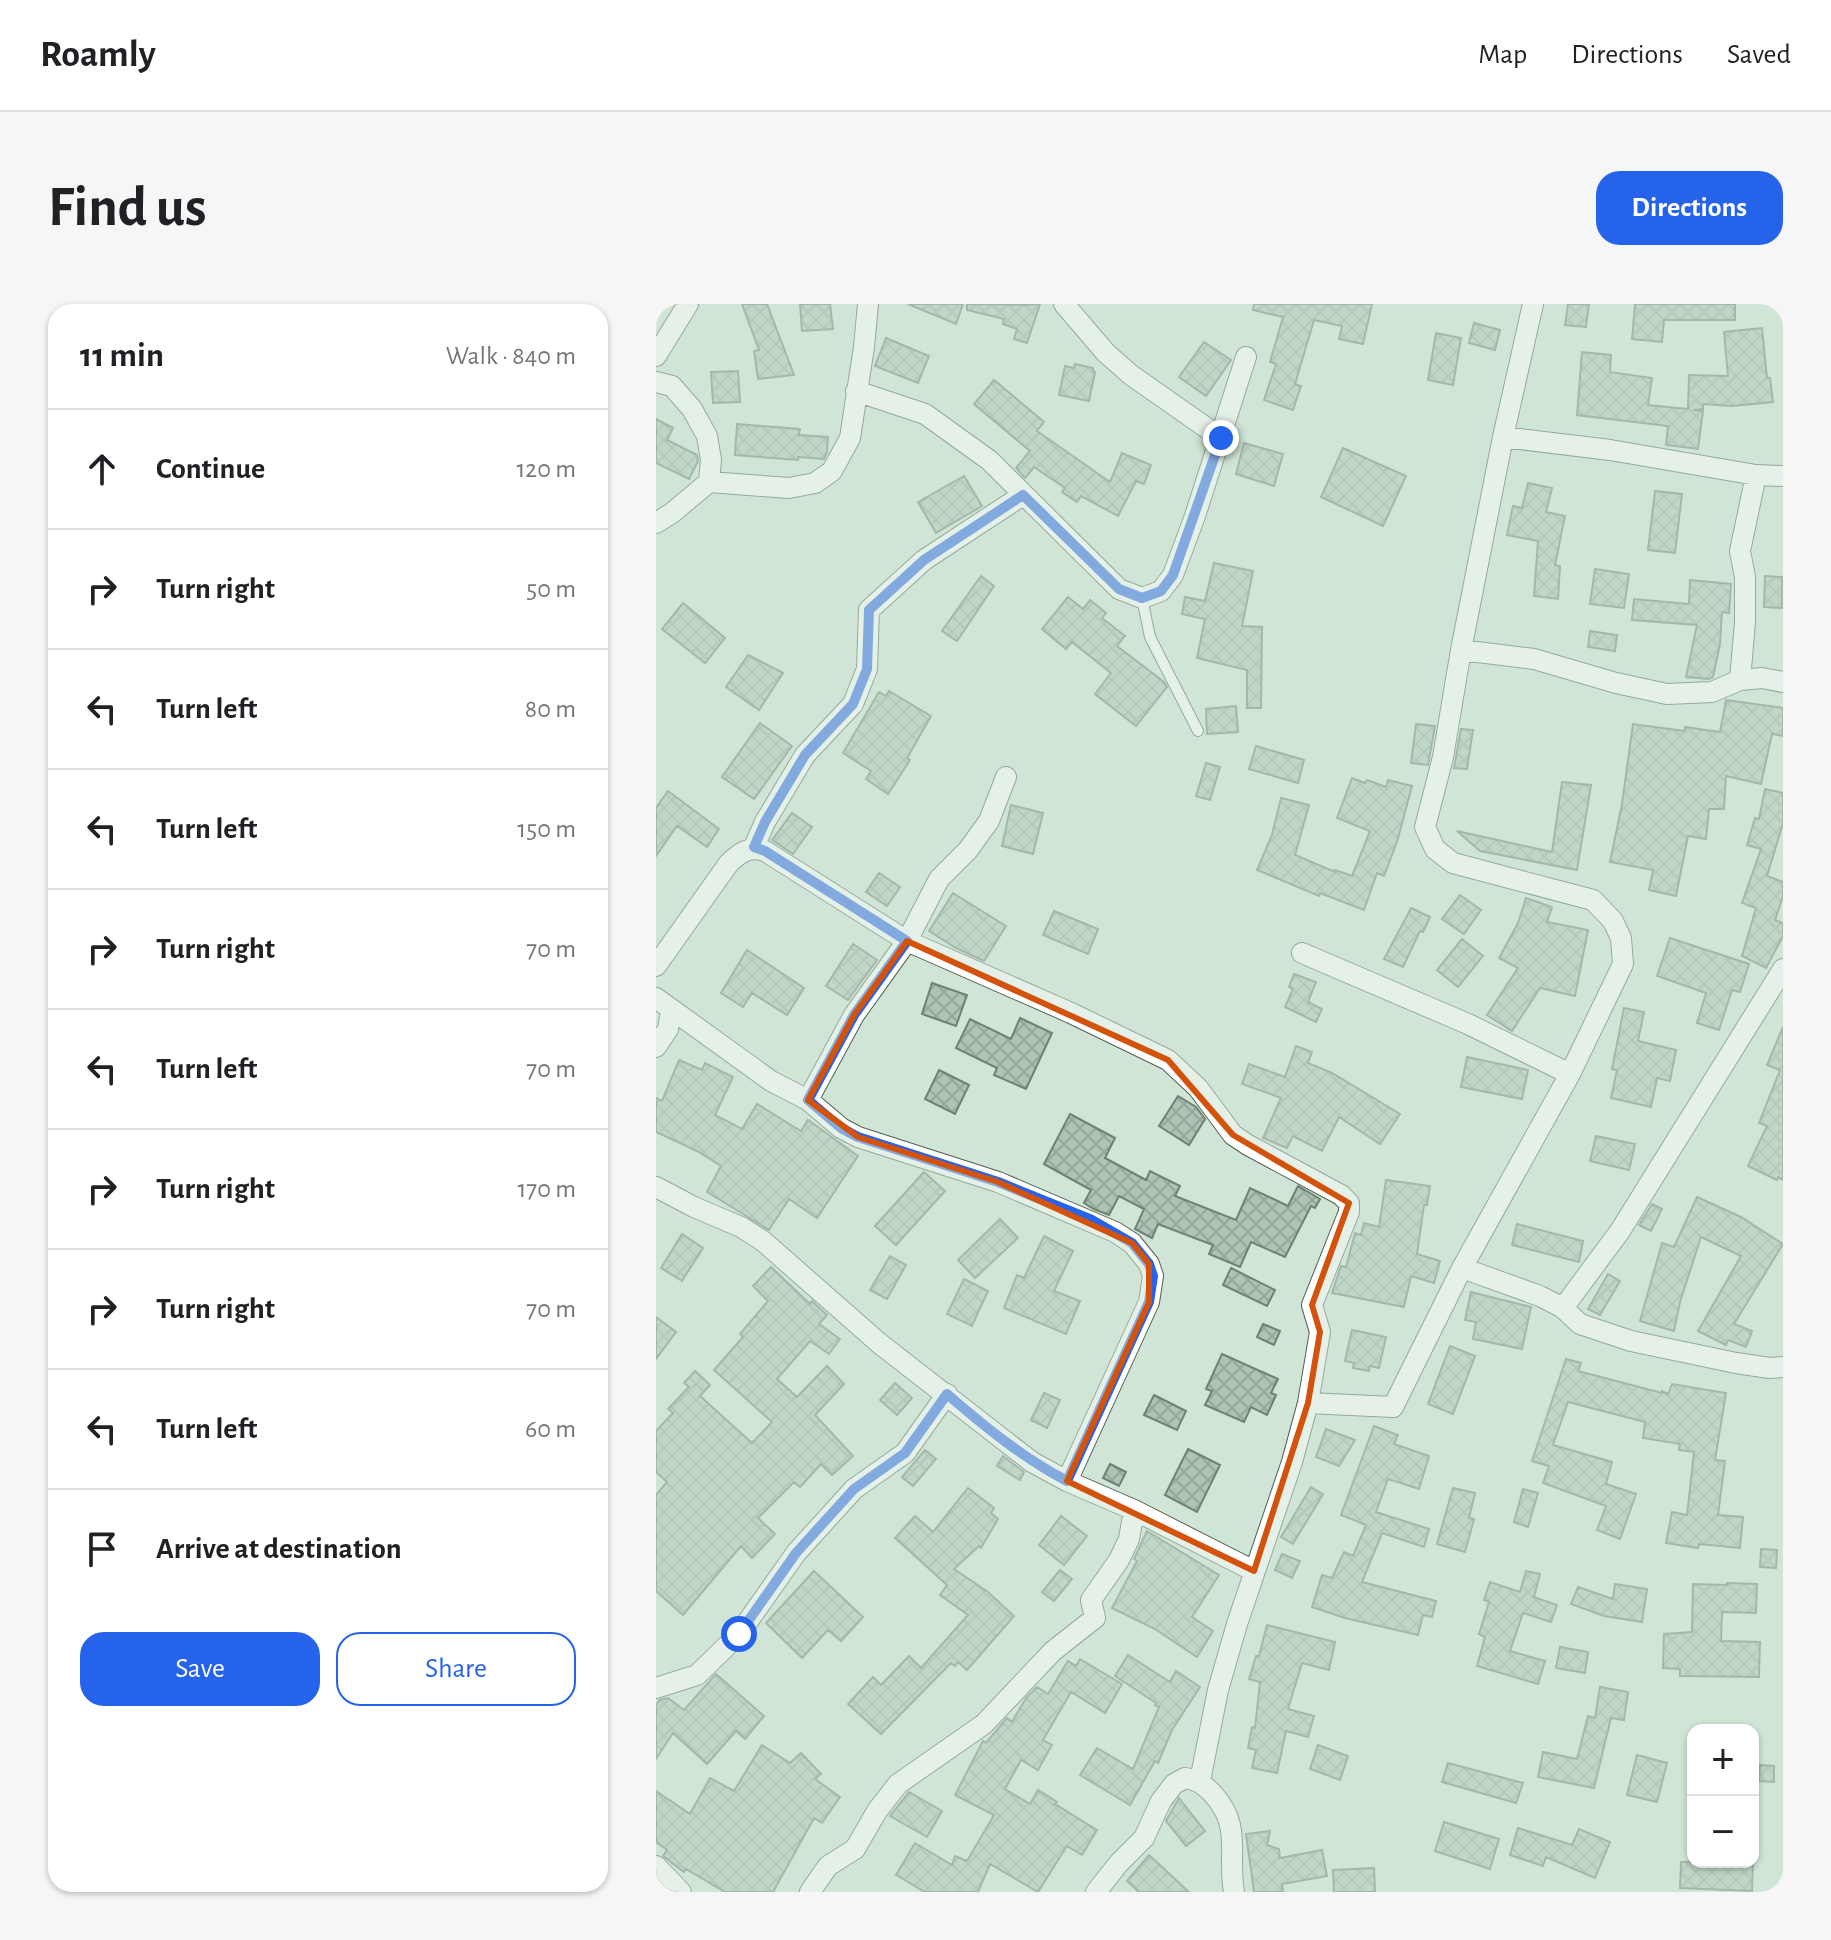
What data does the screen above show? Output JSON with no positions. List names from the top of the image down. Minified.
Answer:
{"page":{"header":"Roamly","nav":["Map","Directions","Saved"],"buttons":["Directions",["Save","Share"]],"title":"Find us","heading":["11 min","Walk · 840 m"],"list":[["Continue","120 m"],["Turn right","50 m"],["Turn left","80 m"],["Turn left","150 m"],["Turn right","70 m"],["Turn left","70 m"],["Turn right","170 m"],["Turn right","70 m"],["Turn left","60 m"],"Arrive at destination"],"map_buttons":["+","−"]}}
